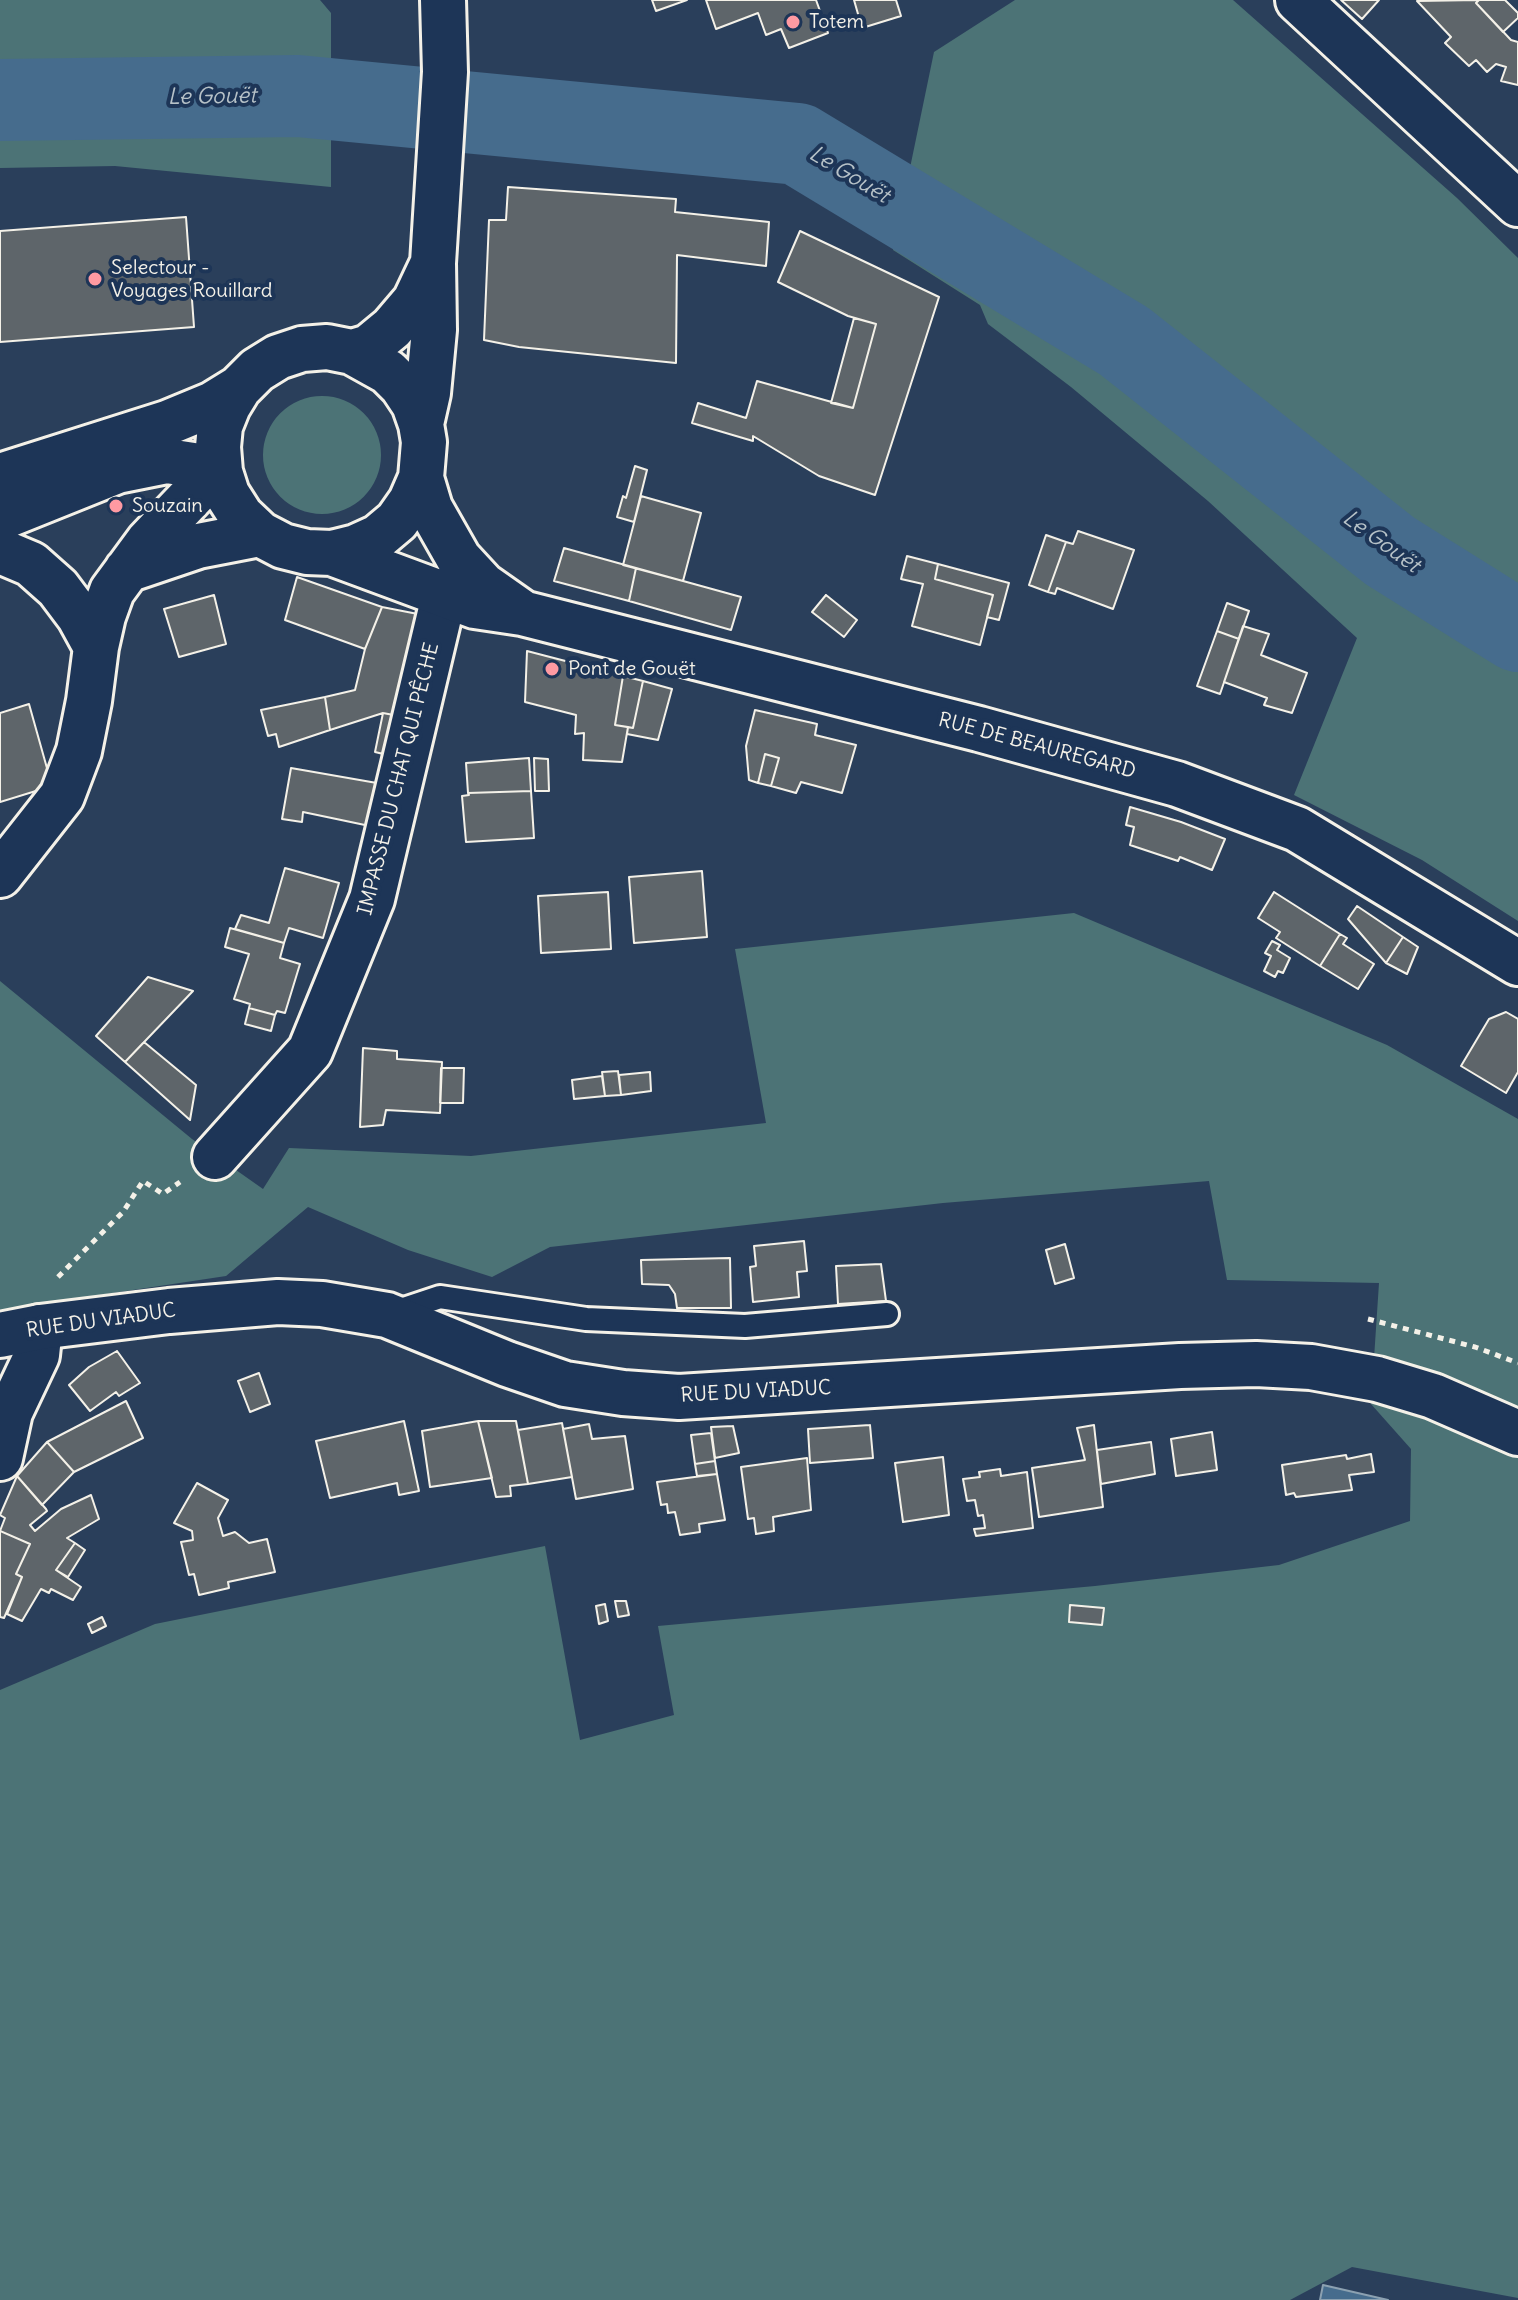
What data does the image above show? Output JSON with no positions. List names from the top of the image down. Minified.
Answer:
{"streets":{"main road":["RUE DE BEAUREGARD","IMPASSE DU CHAT QUI PÊCHE","RUE DU VIADUC"]},"crossings":[["RUE DE BEAUREGARD","IMPASSE DU CHAT QUI PÊCHE"]],"water":["Le Gouët"],"places":["Totem","Selectour - Voyages Rouillard","Souzain","Pont de Gouët"]}
